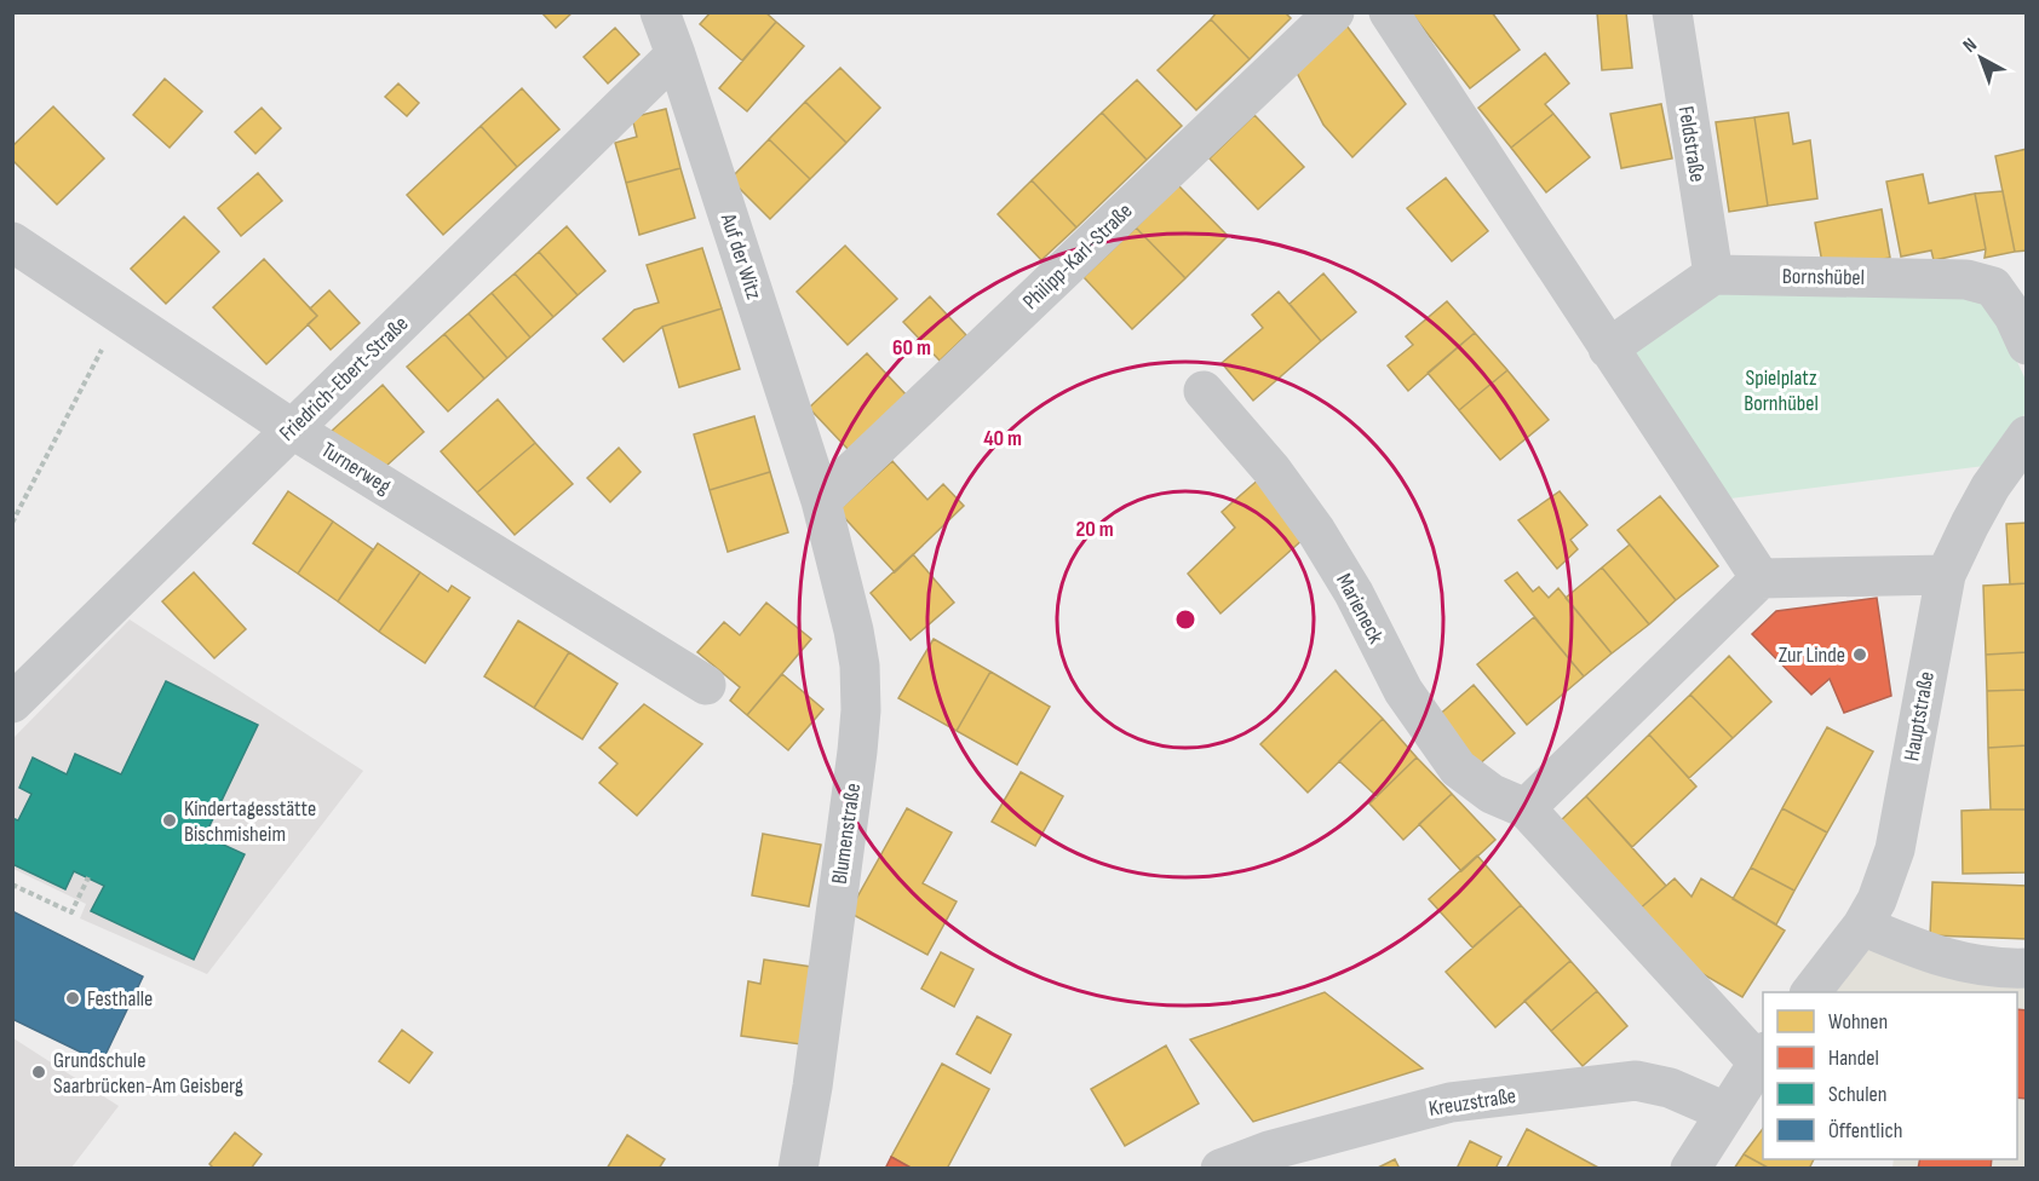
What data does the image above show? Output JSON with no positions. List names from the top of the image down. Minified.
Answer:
{"streets":{"street":["Feldstraße","Auf der Witz","Philipp-Karl-Straße","Bornshübel","Friedrich-Ebert-Straße","Turnerweg","Marieneck","Hauptstraße","Blumenstraße","Kreuzstraße"]},"crossings":[["Feldstraße","Bornshübel"],["Auf der Witz","Philipp-Karl-Straße"],["Auf der Witz","Friedrich-Ebert-Straße"],["Auf der Witz","Blumenstraße"],["Philipp-Karl-Straße","Blumenstraße"],["Friedrich-Ebert-Straße","Turnerweg"]],"parks":["Spielplatz Bornhübel"],"places":["Zur Linde","Kindertagesstätte Bischmisheim","Festhalle","Grundschule Saarbrücken-Am Geisberg"],"legend":["Wohnen","Handel","Schulen","Öffentlich"],"north":"top left","rings":["60 m","40 m","20 m"]}
